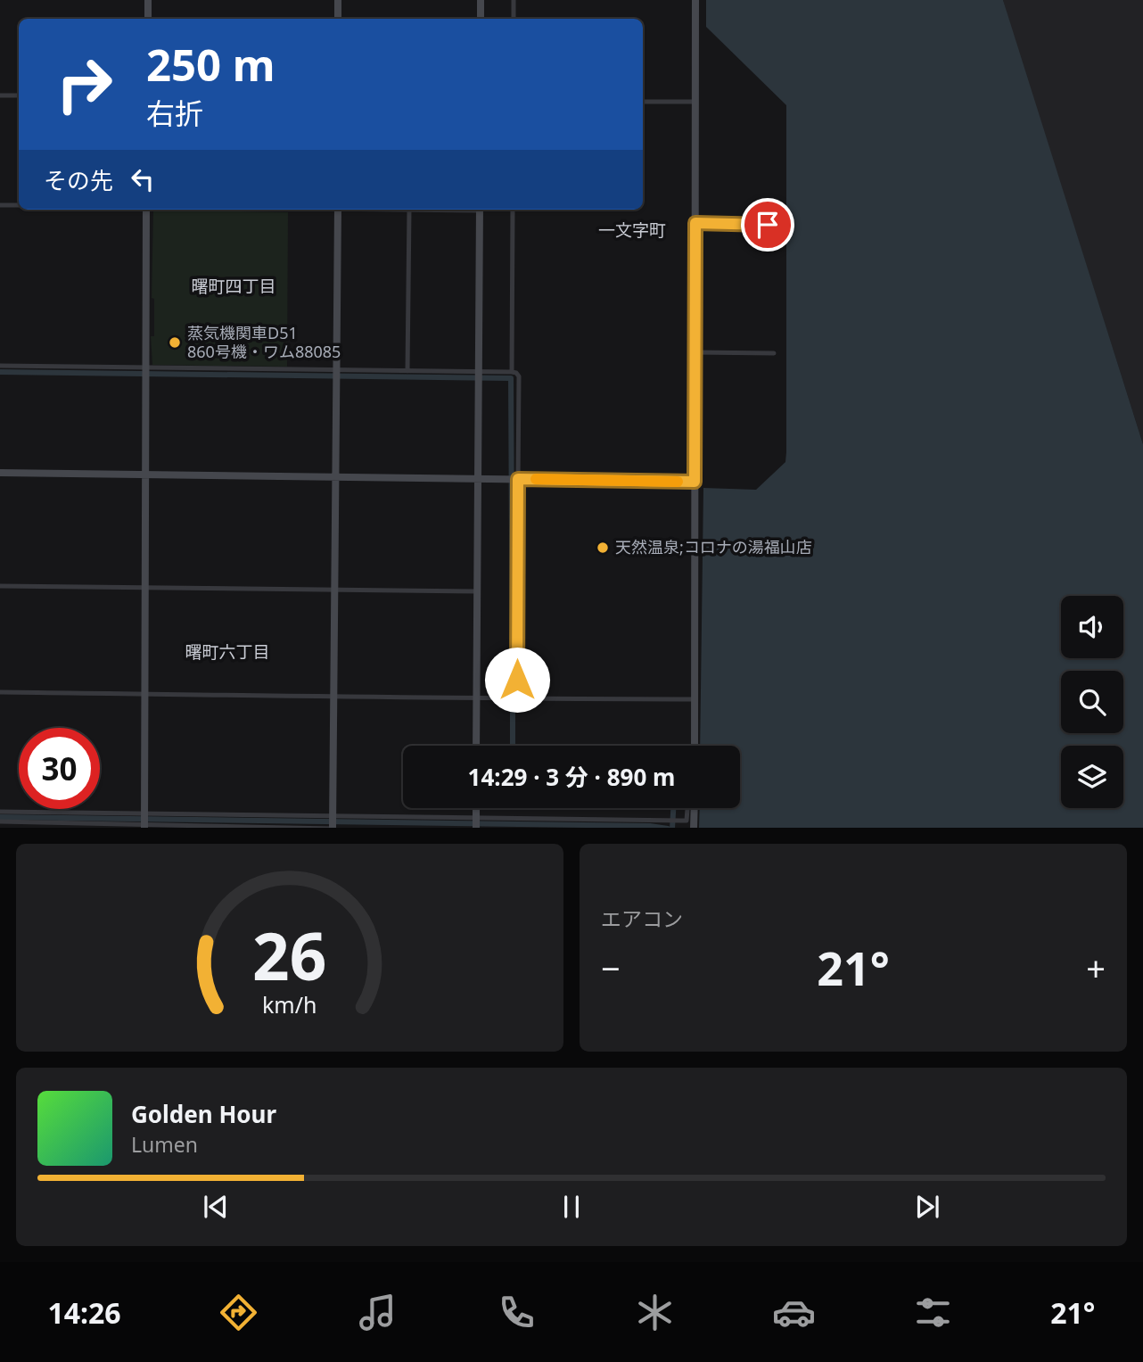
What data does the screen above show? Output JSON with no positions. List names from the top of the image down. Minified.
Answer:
{"districts":["一文字町","曙町四丁目","曙町六丁目"],"places":["蒸気機関車D51 860号機・ワム88085","天然温泉;コロナの湯福山店"],"page":{"turn":["250 m","右折"],"then":"その先","limit":"30","trip":"14:29 · 3 分 · 890 m","tile":"エアコン","heat":["−","21°","+"],"song":["Golden Hour","Lumen"],"tabs":["14:26","21°"],"gauge":["26","km/h"]}}
